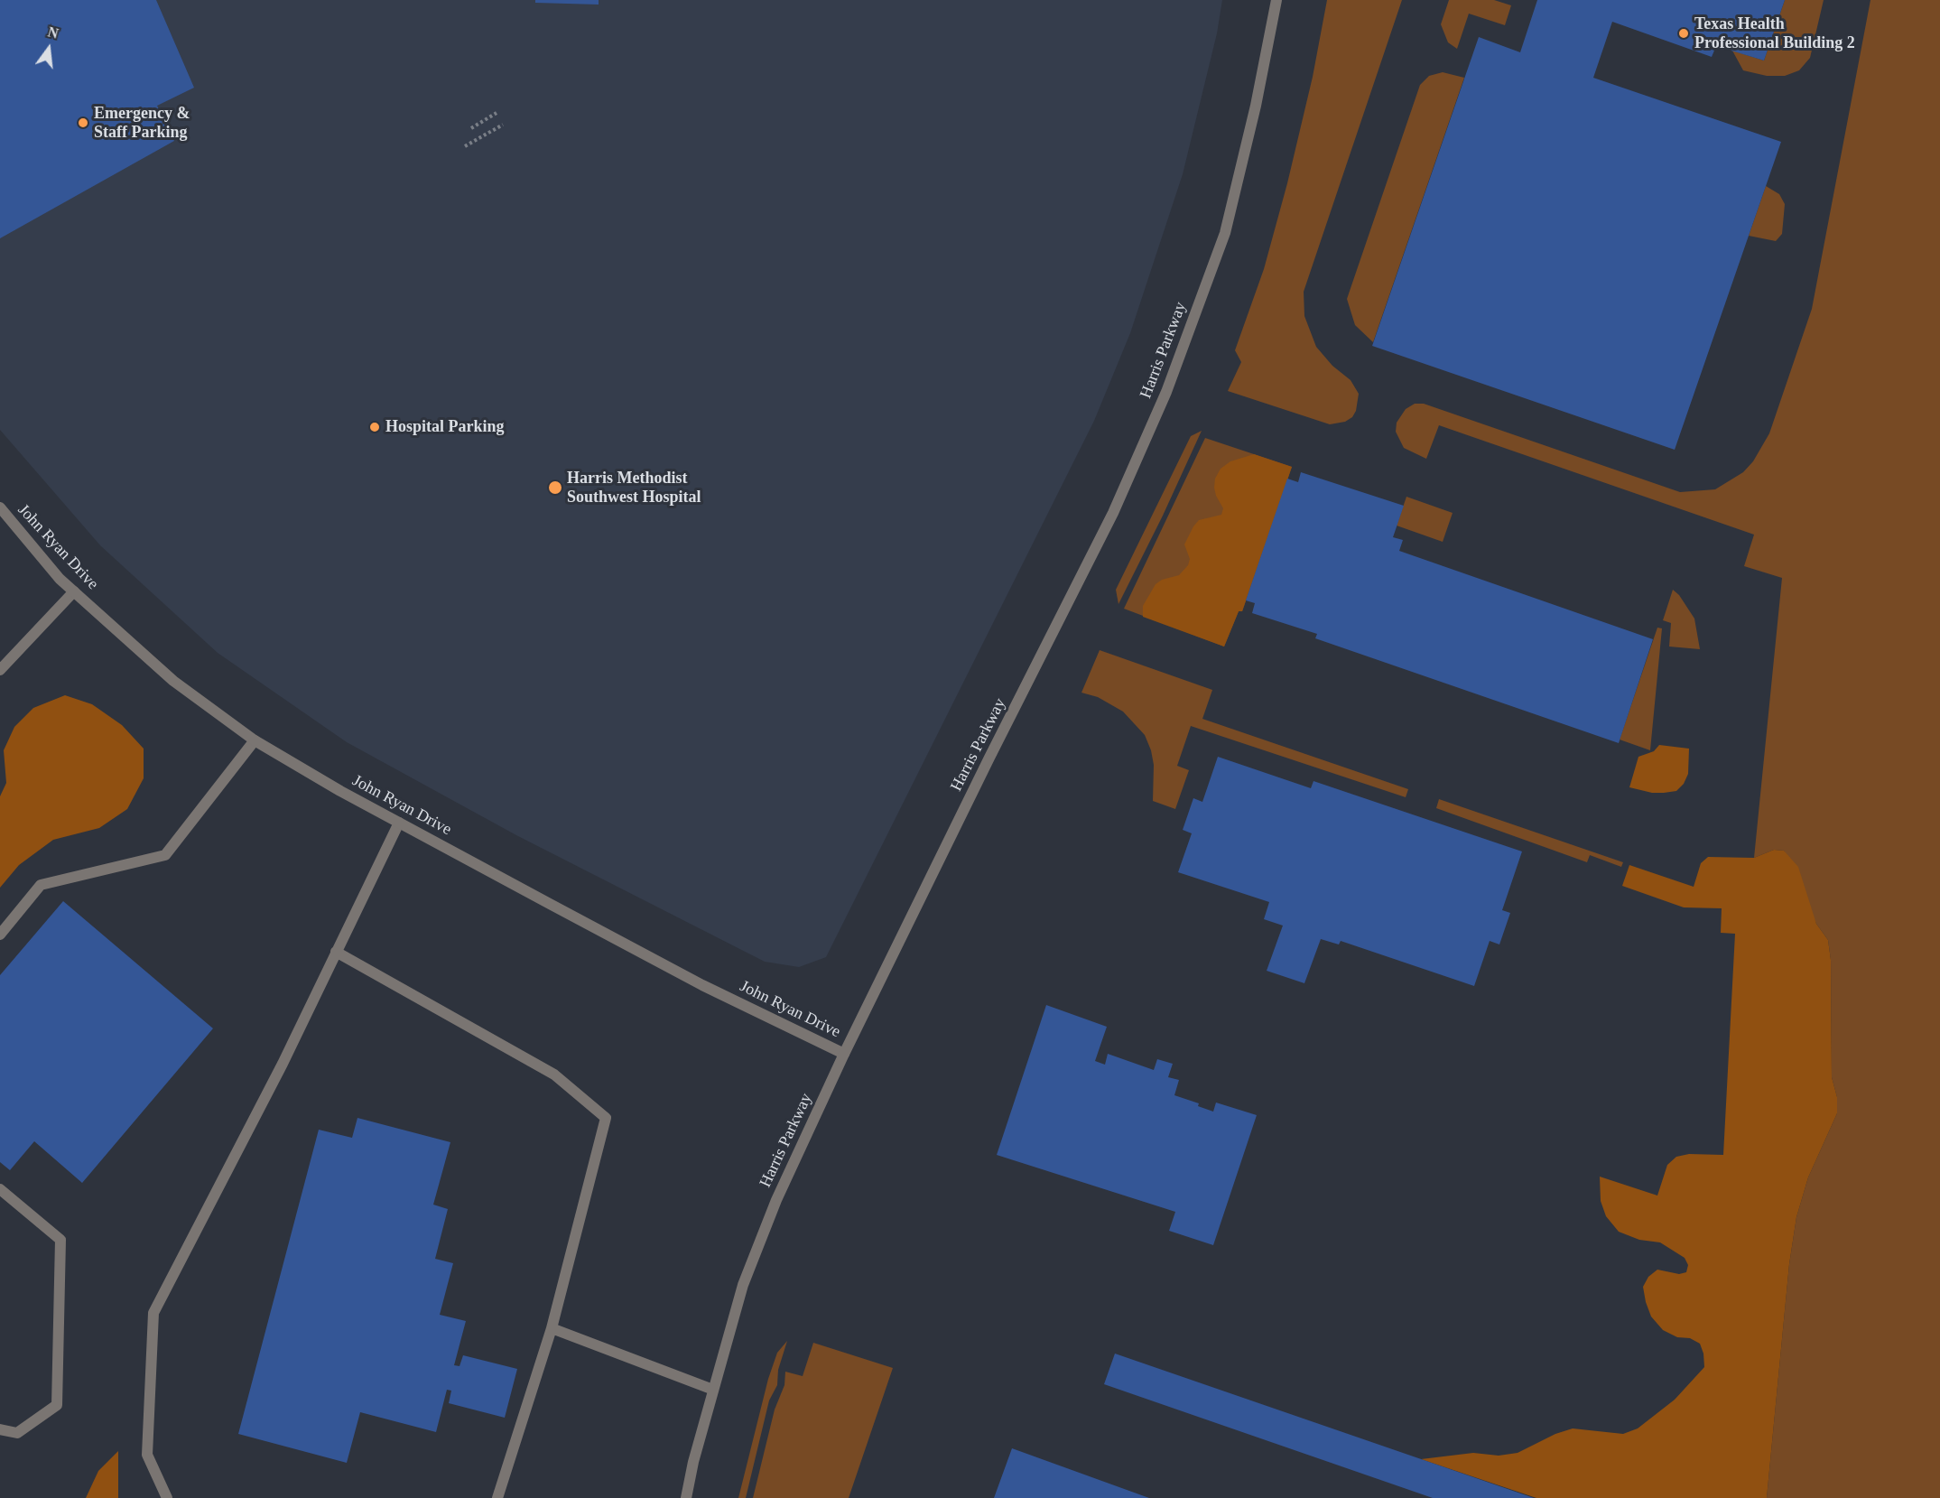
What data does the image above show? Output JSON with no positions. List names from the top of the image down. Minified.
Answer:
{"streets":{"street":["Harris Parkway","John Ryan Drive"]},"crossings":[["Harris Parkway","John Ryan Drive"]],"places":["Texas Health Professional Building 2","Emergency & Staff Parking","Hospital Parking","Harris Methodist Southwest Hospital"],"north":"top"}
